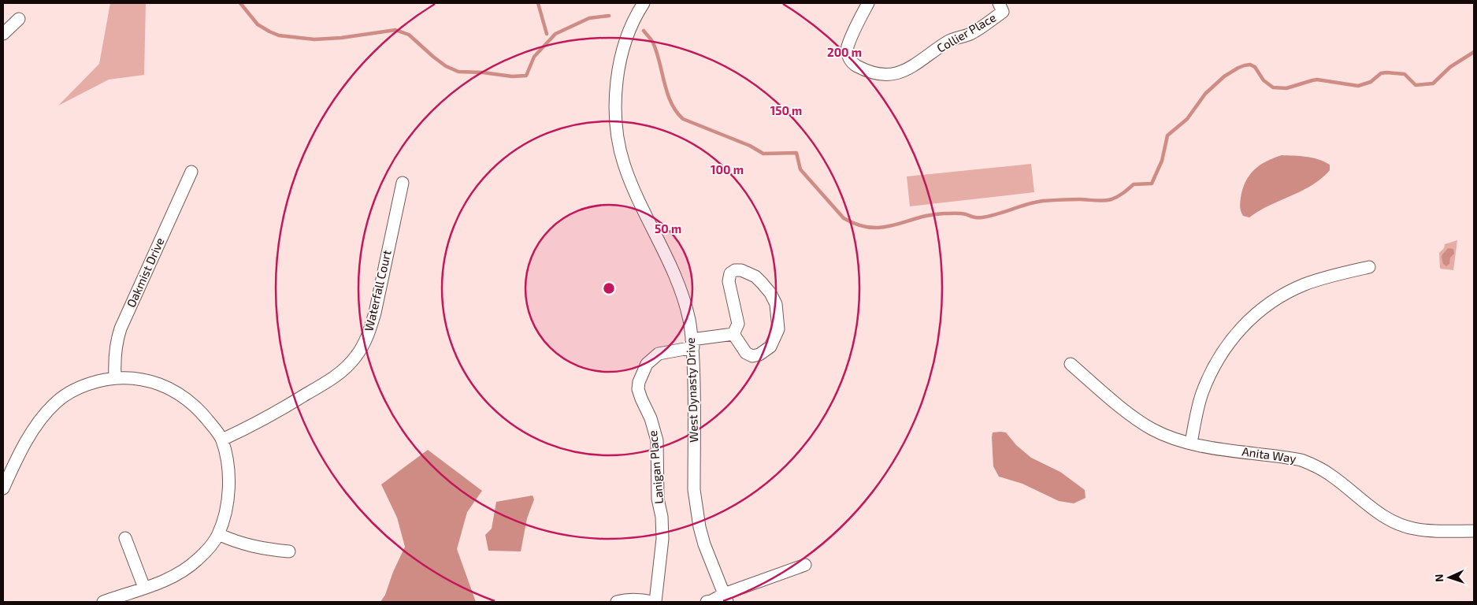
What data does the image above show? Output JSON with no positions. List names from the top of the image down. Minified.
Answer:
{"streets":{"street":["Collier Place","Oakmist Drive","Waterfall Court","West Dynasty Drive","Anita Way","Lanigan Place"]},"crossings":[["West Dynasty Drive","Lanigan Place"]],"north":"left","rings":["200 m","150 m","100 m","50 m"]}
